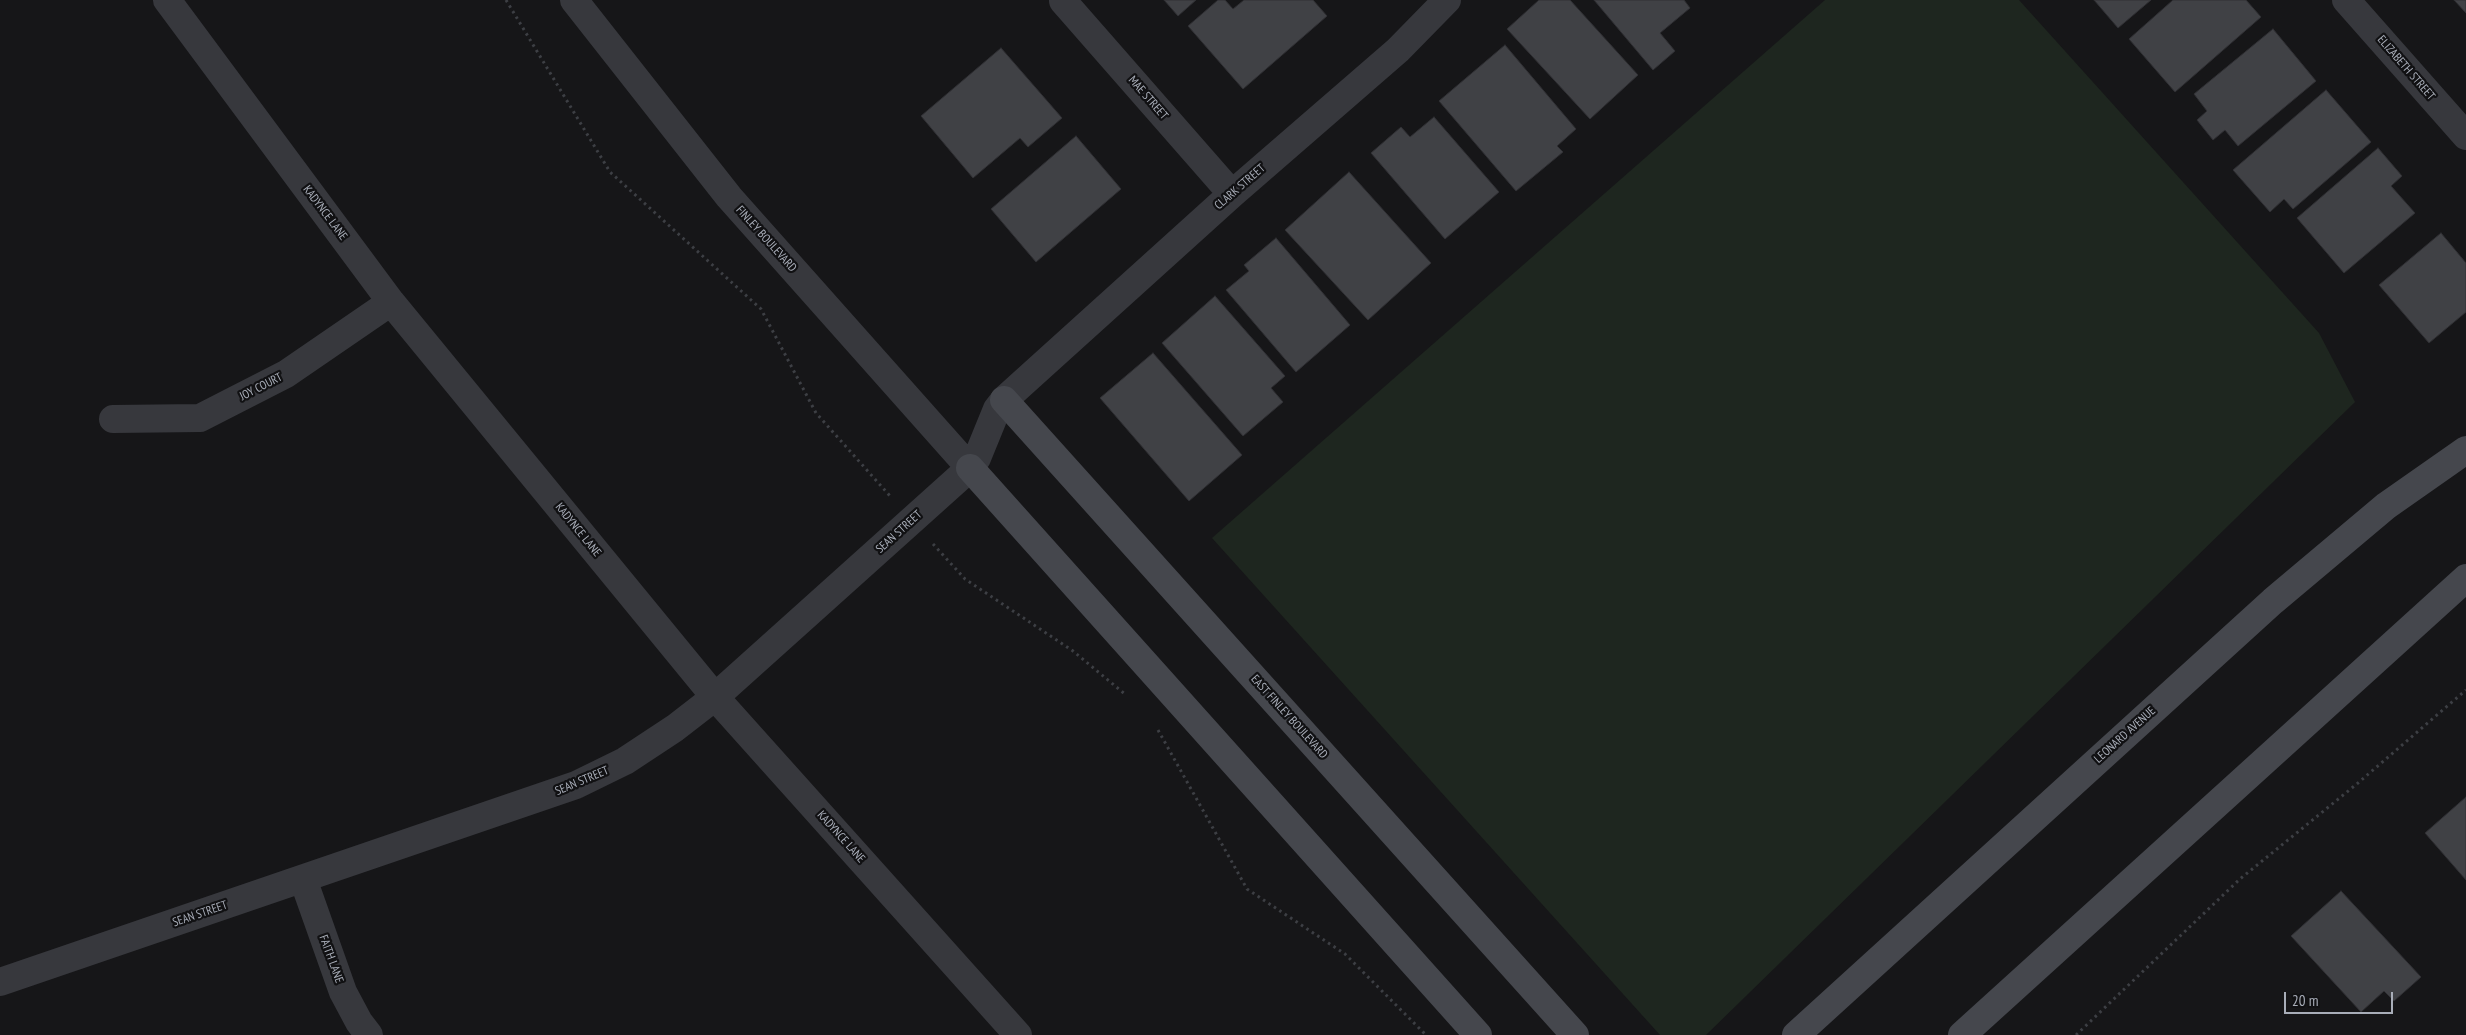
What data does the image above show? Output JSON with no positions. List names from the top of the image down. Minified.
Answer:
{"streets":{"street":["ELIZABETH STREET","MAE STREET","CLARK STREET","KADYNCE LANE","FINLEY BOULEVARD","JOY COURT","SEAN STREET","EAST FINLEY BOULEVARD","LEONARD AVENUE","FAITH LANE"]},"crossings":[["MAE STREET","CLARK STREET"],["CLARK STREET","SEAN STREET"],["KADYNCE LANE","JOY COURT"],["KADYNCE LANE","SEAN STREET"],["FINLEY BOULEVARD","SEAN STREET"],["SEAN STREET","EAST FINLEY BOULEVARD"],["SEAN STREET","FAITH LANE"]],"scale_bar":"20 m"}
